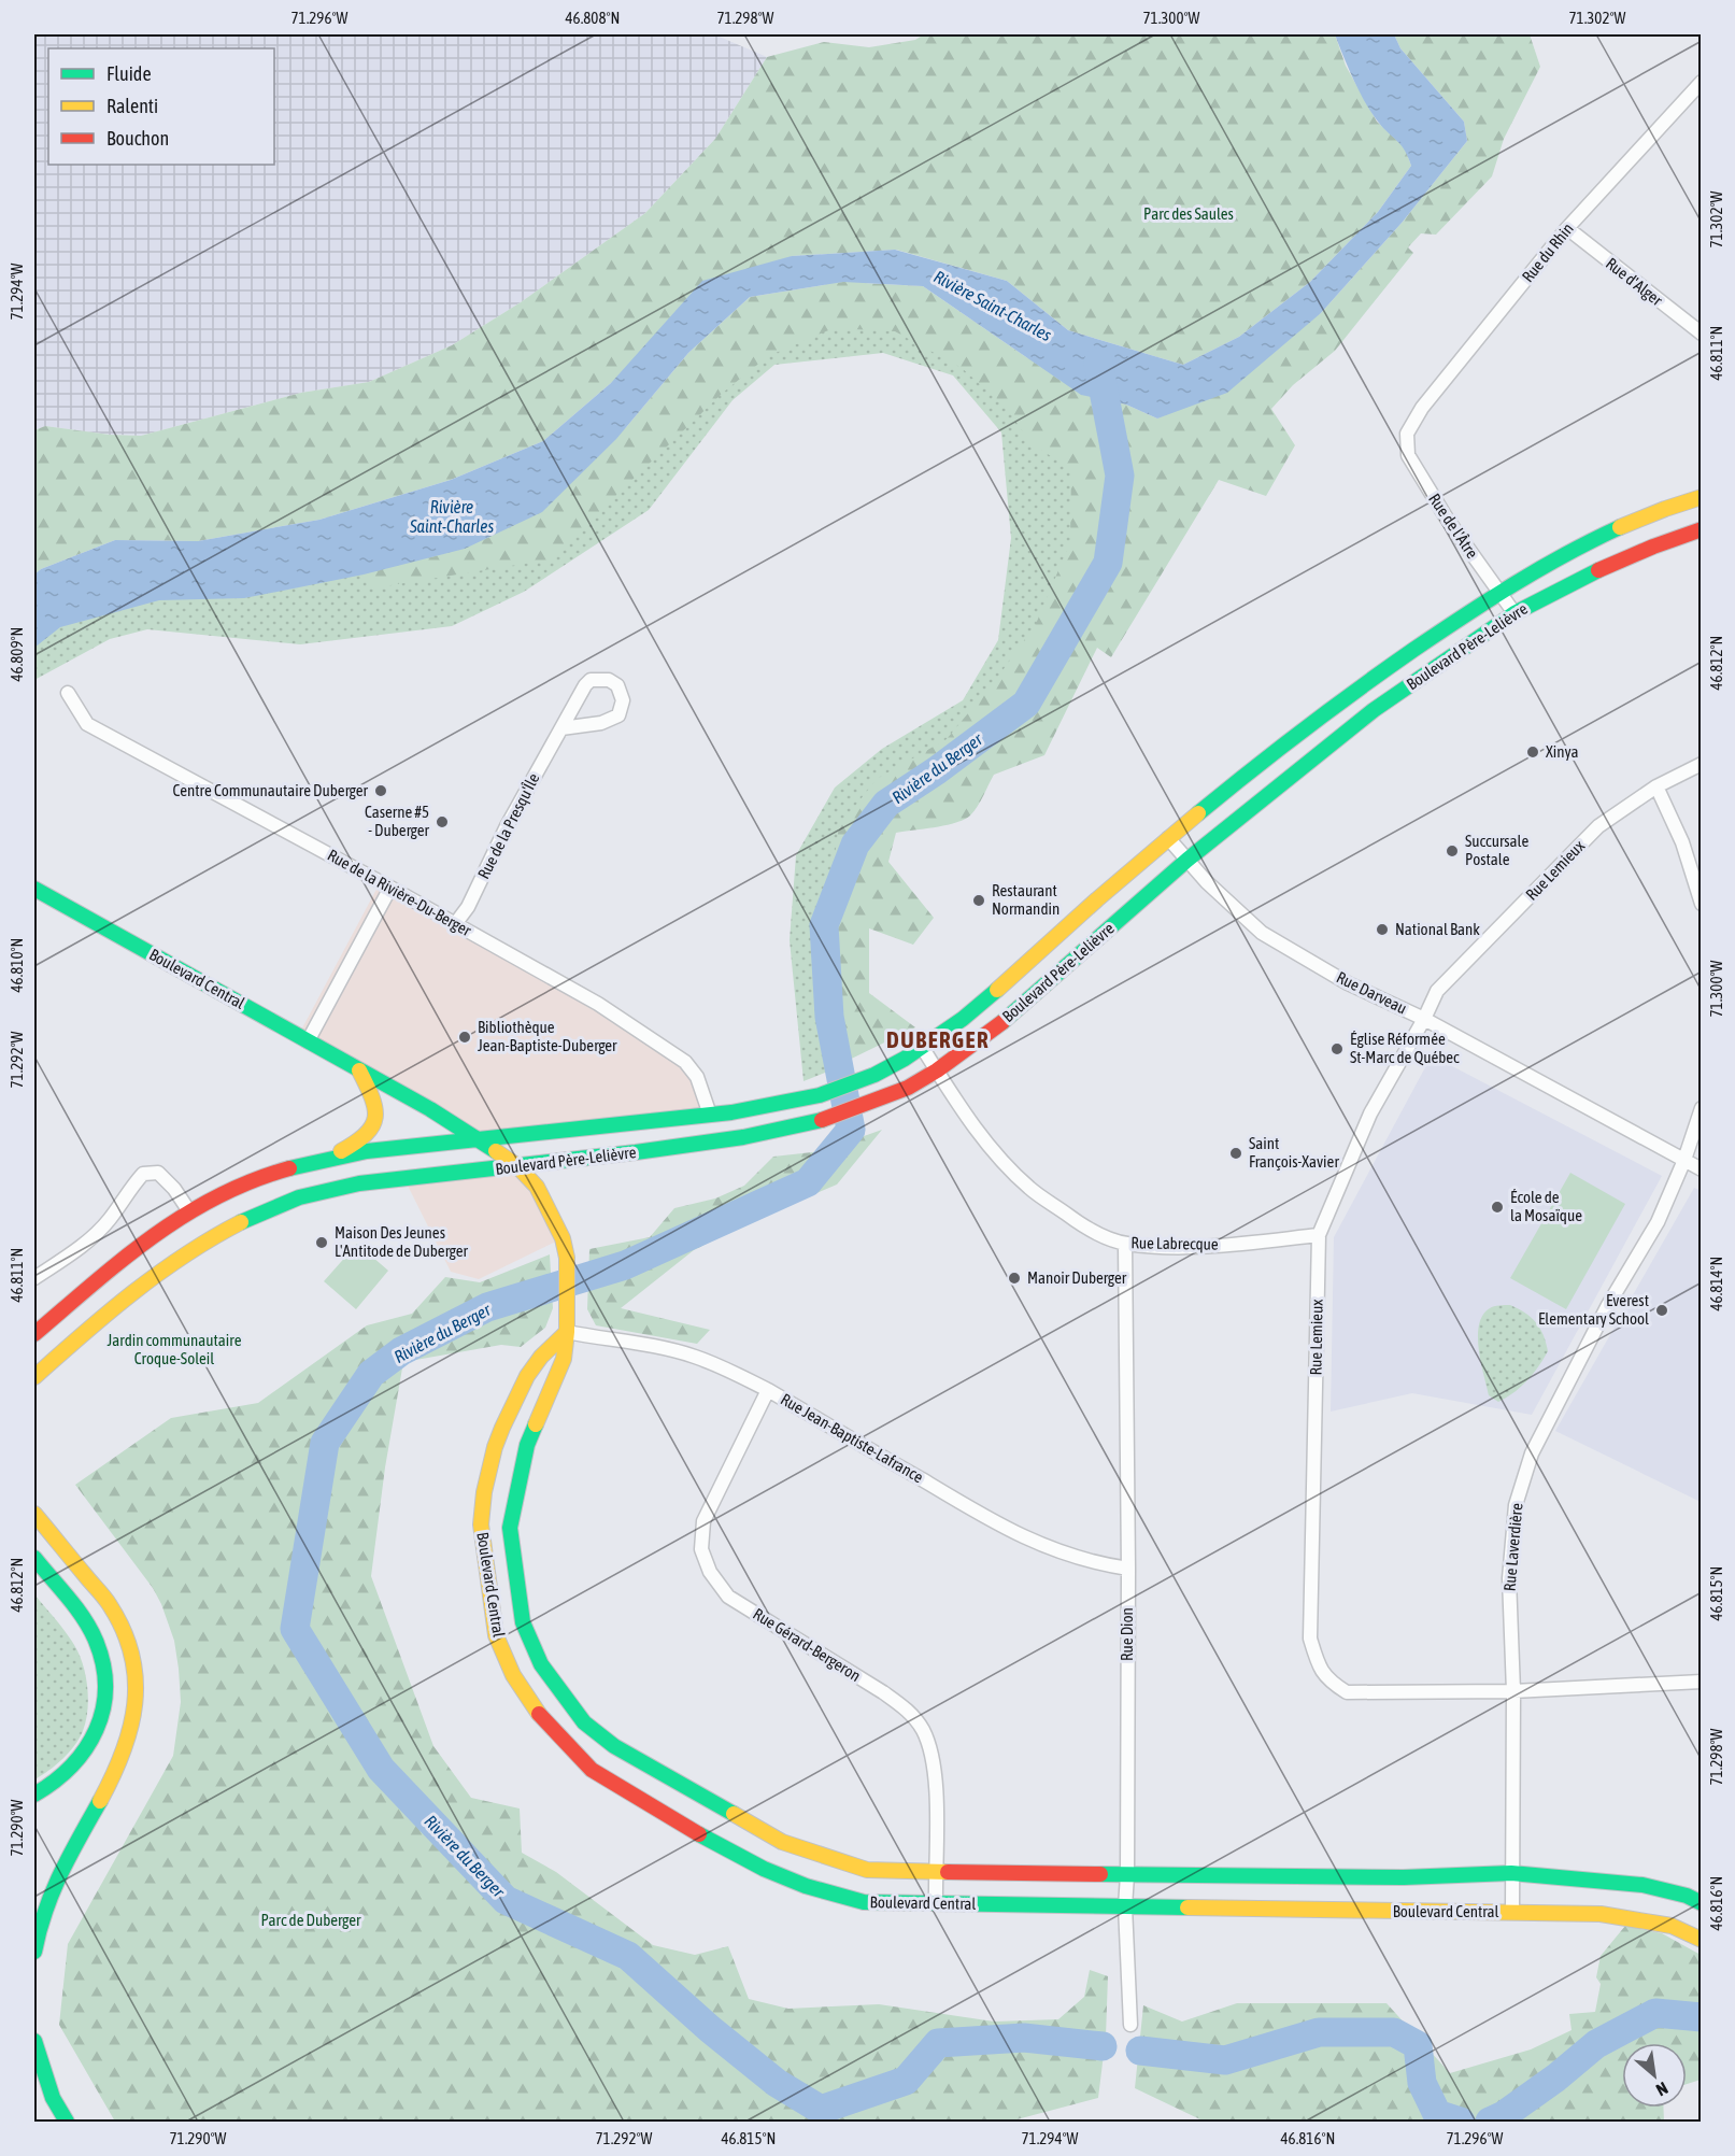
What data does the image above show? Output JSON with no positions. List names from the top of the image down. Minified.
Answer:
{"streets":{"main road":["Boulevard Père-Lelièvre","Boulevard Central"],"street":["Rue du Rhin","Rue d'Alger","Rue de l'Âtre","Rue de la Presqu'Île","Rue Lemieux","Rue de la Rivière-Du-Berger","Rue Darveau","Rue Labrecque","Rue Jean-Baptiste-Lafrance","Rue Laverdière","Rue Dion","Rue Gérard-Bergeron"]},"crossings":[["Rue du Rhin","Rue d'Alger"],["Rue du Rhin","Rue de l'Âtre"],["Rue de l'Âtre","Boulevard Père-Lelièvre"],["Boulevard Père-Lelièvre","Rue de la Rivière-Du-Berger"],["Boulevard Père-Lelièvre","Boulevard Central"],["Boulevard Père-Lelièvre","Rue Darveau"],["Boulevard Père-Lelièvre","Rue Labrecque"],["Rue de la Presqu'Île","Rue de la Rivière-Du-Berger"],["Rue Lemieux","Rue Darveau"],["Rue Lemieux","Rue Labrecque"],["Rue Lemieux","Rue Laverdière"],["Boulevard Central","Rue Jean-Baptiste-Lafrance"],["Boulevard Central","Rue Laverdière"],["Boulevard Central","Rue Dion"],["Boulevard Central","Rue Gérard-Bergeron"],["Rue Darveau","Rue Laverdière"],["Rue Labrecque","Rue Dion"],["Rue Jean-Baptiste-Lafrance","Rue Dion"],["Rue Jean-Baptiste-Lafrance","Rue Gérard-Bergeron"]],"districts":["DUBERGER"],"water":["Rivière Saint-Charles","Rivière du Berger"],"parks":["Parc des Saules","Jardin communautaire Croque-Soleil","Parc de Duberger"],"places":["Xinya","Centre Communautaire Duberger","Caserne #5 - Duberger","Succursale Postale","Restaurant Normandin","National Bank","Bibliothèque Jean-Baptiste-Duberger","Église Réformée St-Marc de Québec","Saint François-Xavier","École de la Mosaïque","Maison Des Jeunes L'Antitode de Duberger","Manoir Duberger","Everest Elementary School"],"legend":["Fluide","Ralenti","Bouchon"],"north":"bottom right","coordinates":["71.296°W","46.808°N","71.298°W","71.300°W","71.302°W","71.294°W","46.811°N","46.809°N","46.812°N","46.810°N","71.292°W","46.814°N","46.815°N","71.290°W","46.816°N"]}
